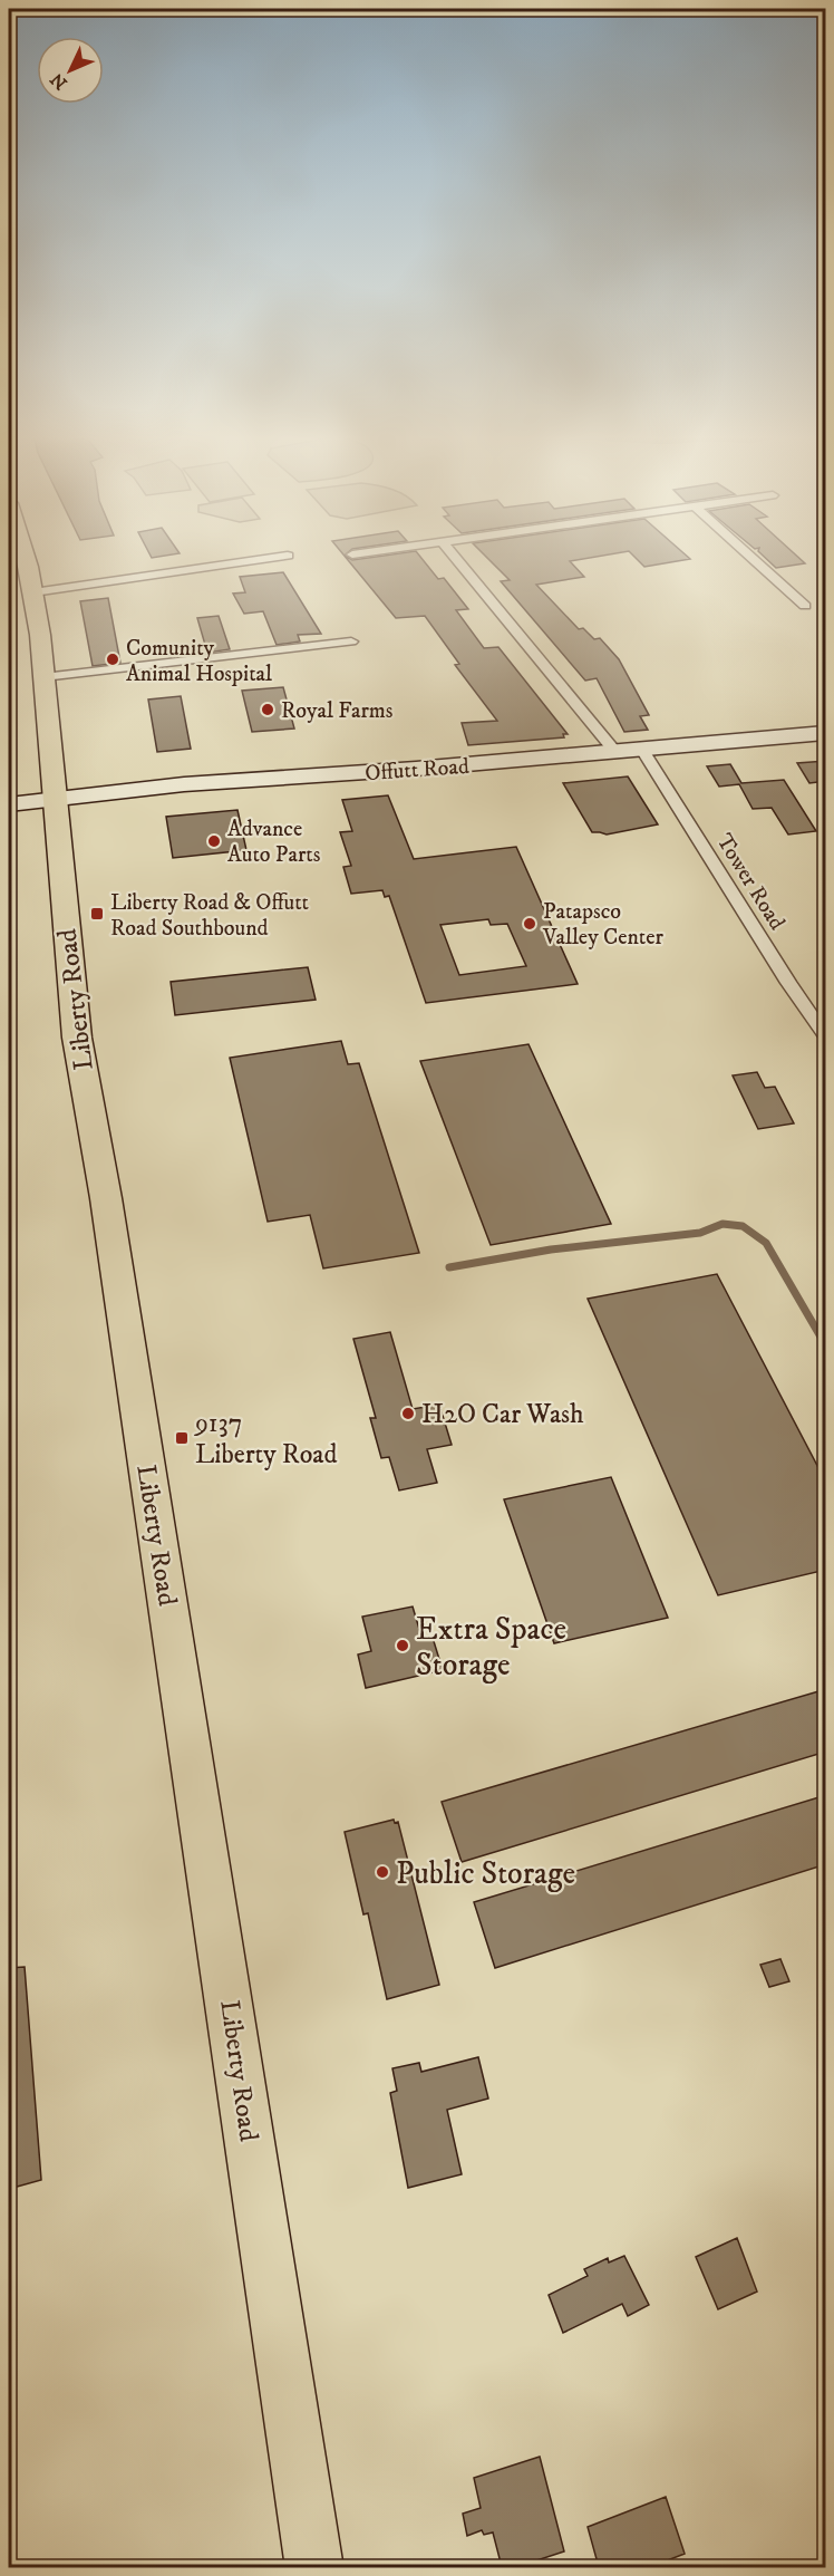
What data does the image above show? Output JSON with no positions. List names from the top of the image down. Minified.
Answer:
{"streets":{"main road":["Liberty Road"],"street":["Offutt Road","Tower Road"]},"crossings":[["Offutt Road","Tower Road"],["Offutt Road","Liberty Road"]],"places":{"other":["Comunity Animal Hospital","Royal Farms","Advance Auto Parts","Patapsco Valley Center","H2O Car Wash","Extra Space Storage","Public Storage"],"transit":["Liberty Road & Offutt Road Southbound","9137 Liberty Road"]},"north":"bottom left"}
